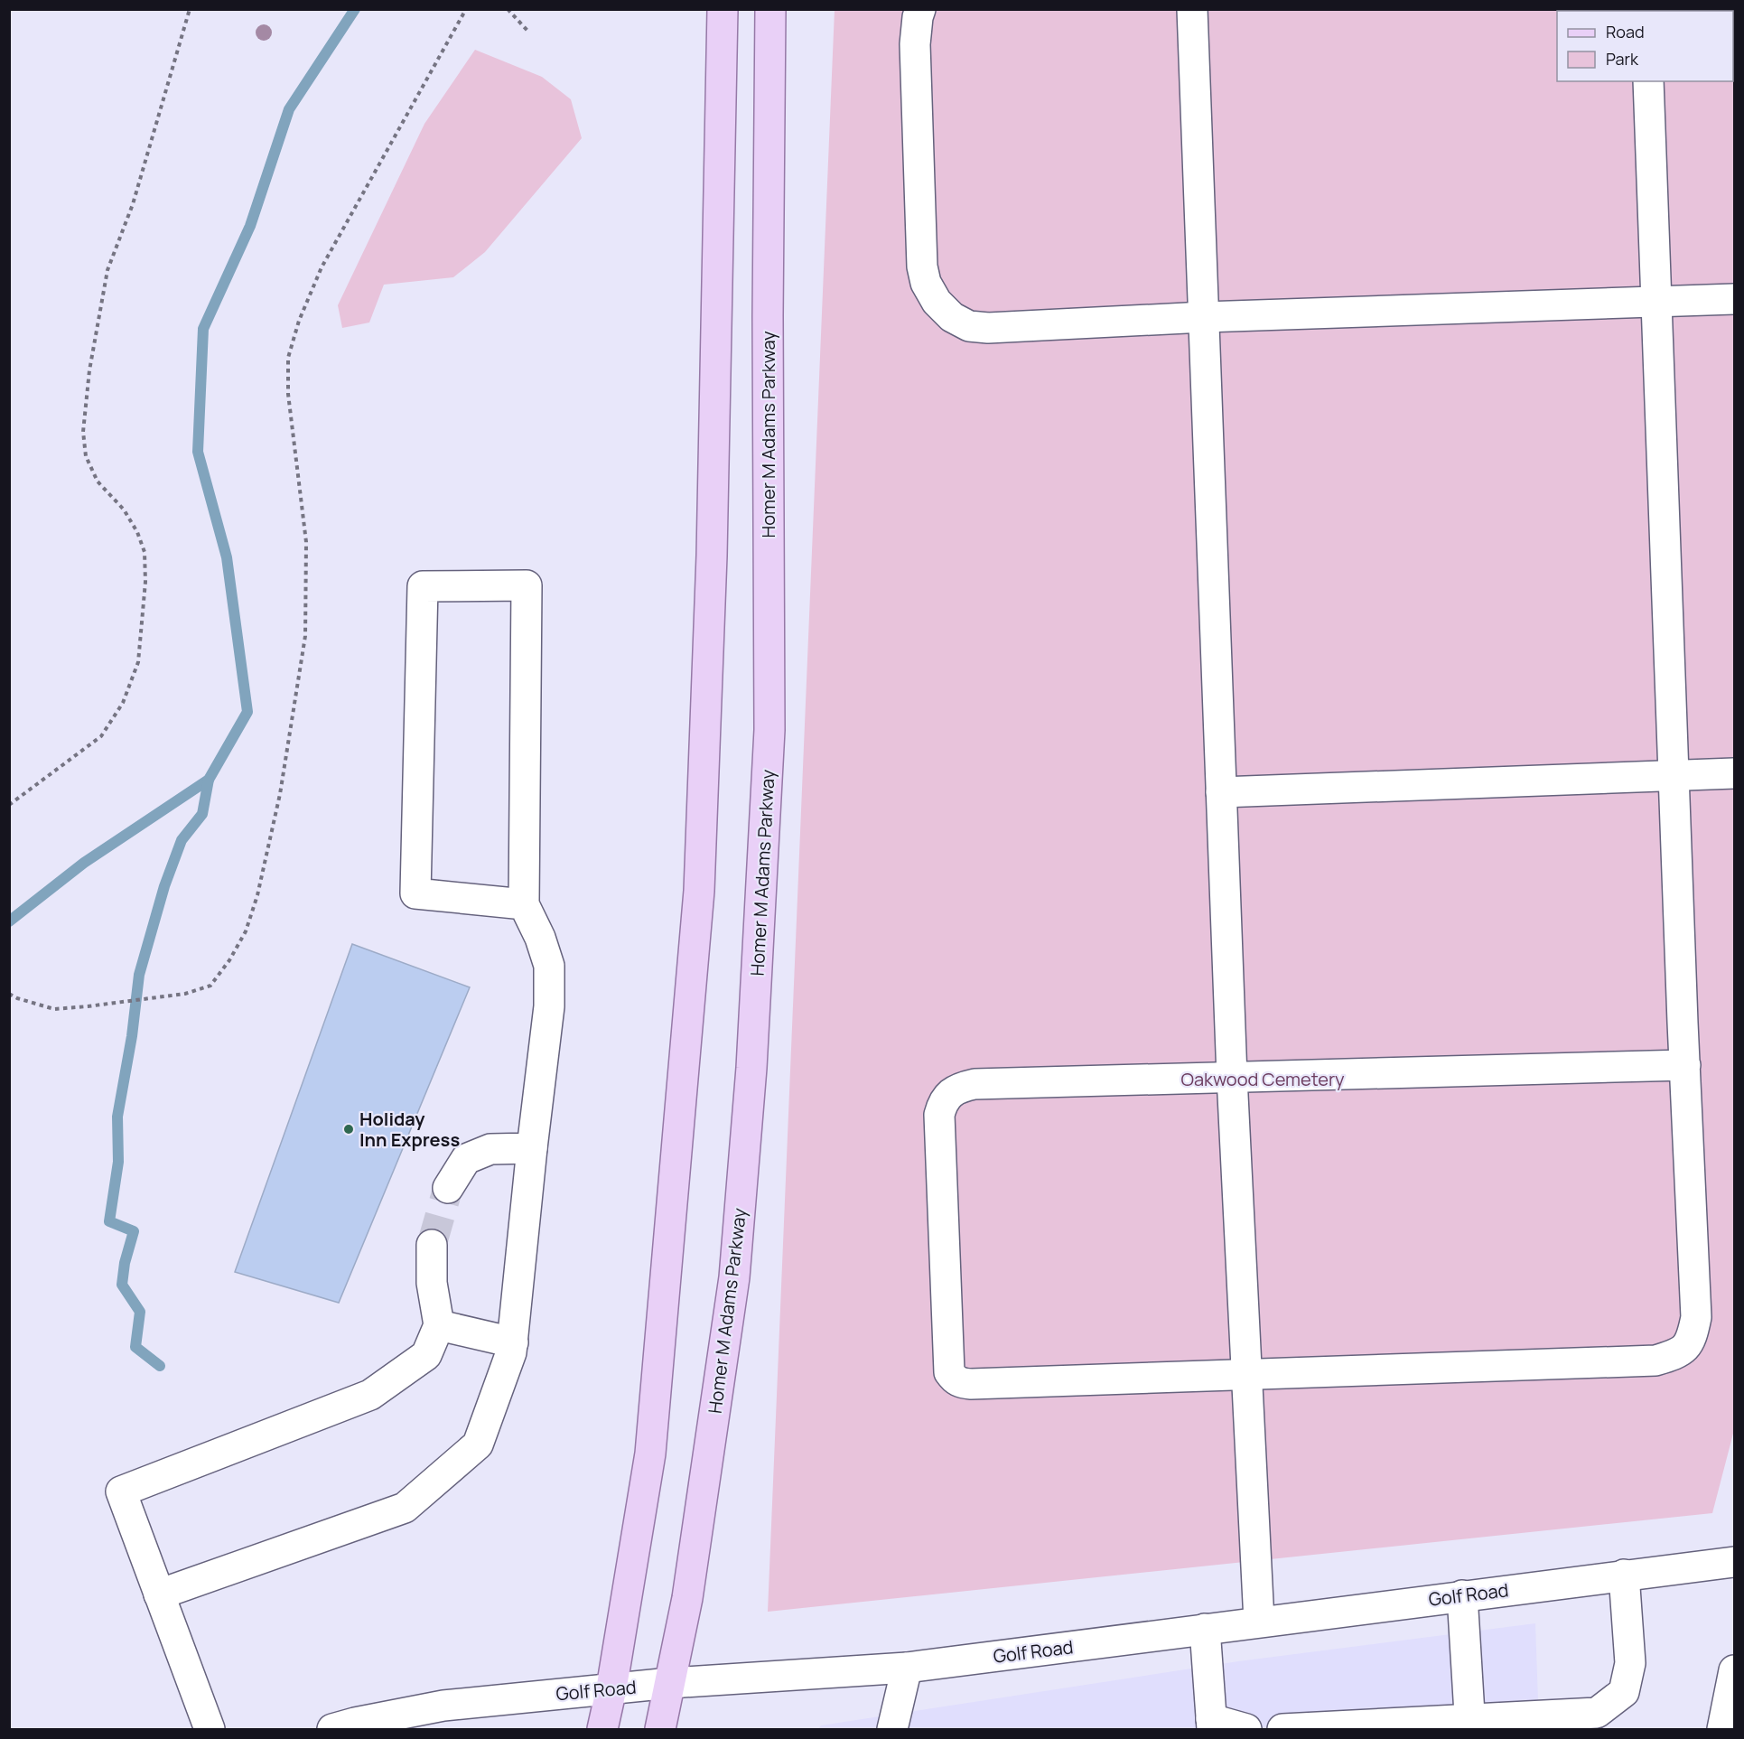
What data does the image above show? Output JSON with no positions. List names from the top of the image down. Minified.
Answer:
{"streets":{"main road":["Homer M Adams Parkway"],"street":["Golf Road"]},"crossings":[["Homer M Adams Parkway","Golf Road"]],"parks":["Oakwood Cemetery"],"places":["Holiday Inn Express"],"legend":["Road","Park"]}
